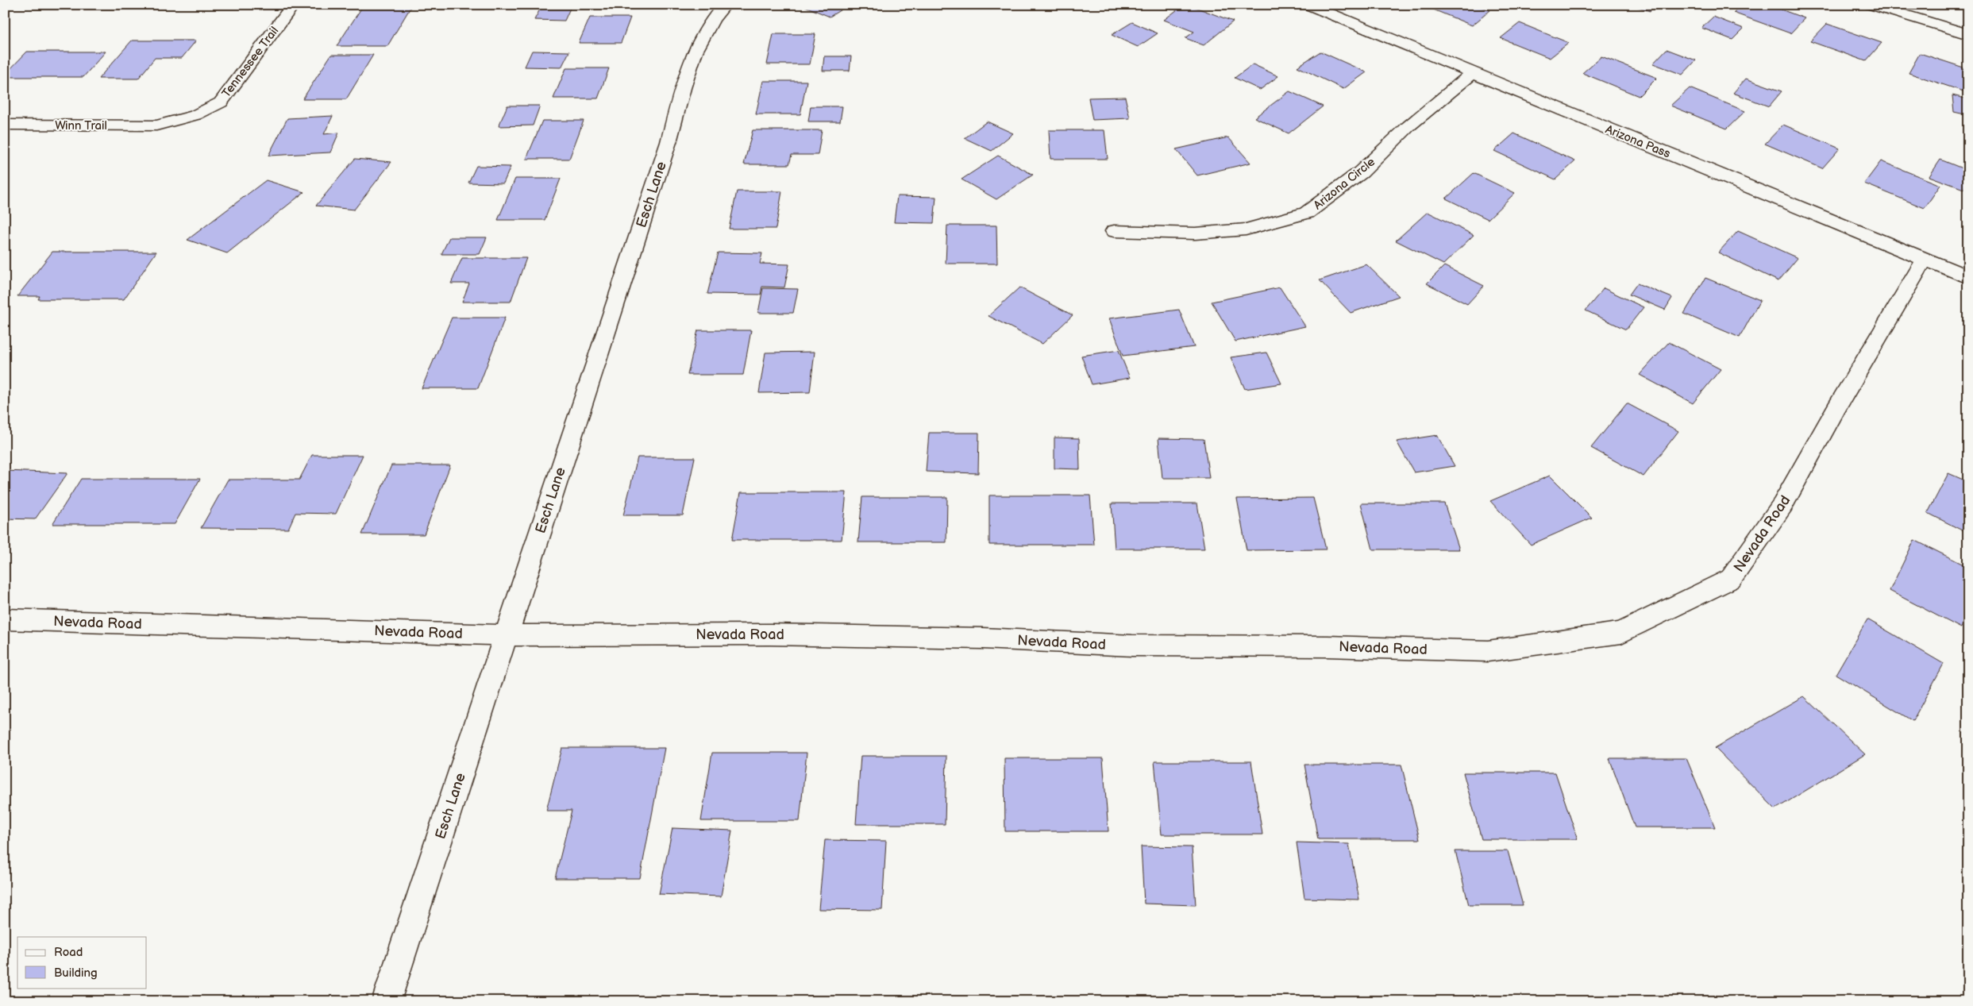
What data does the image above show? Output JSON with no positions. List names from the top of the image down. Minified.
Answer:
{"streets":{"street":["Tennessee Trail","Winn Trail","Arizona Pass","Arizona Circle","Esch Lane","Nevada Road"]},"crossings":[["Tennessee Trail","Winn Trail"],["Arizona Pass","Arizona Circle"],["Arizona Pass","Nevada Road"],["Esch Lane","Nevada Road"]],"legend":["Road","Building"]}
